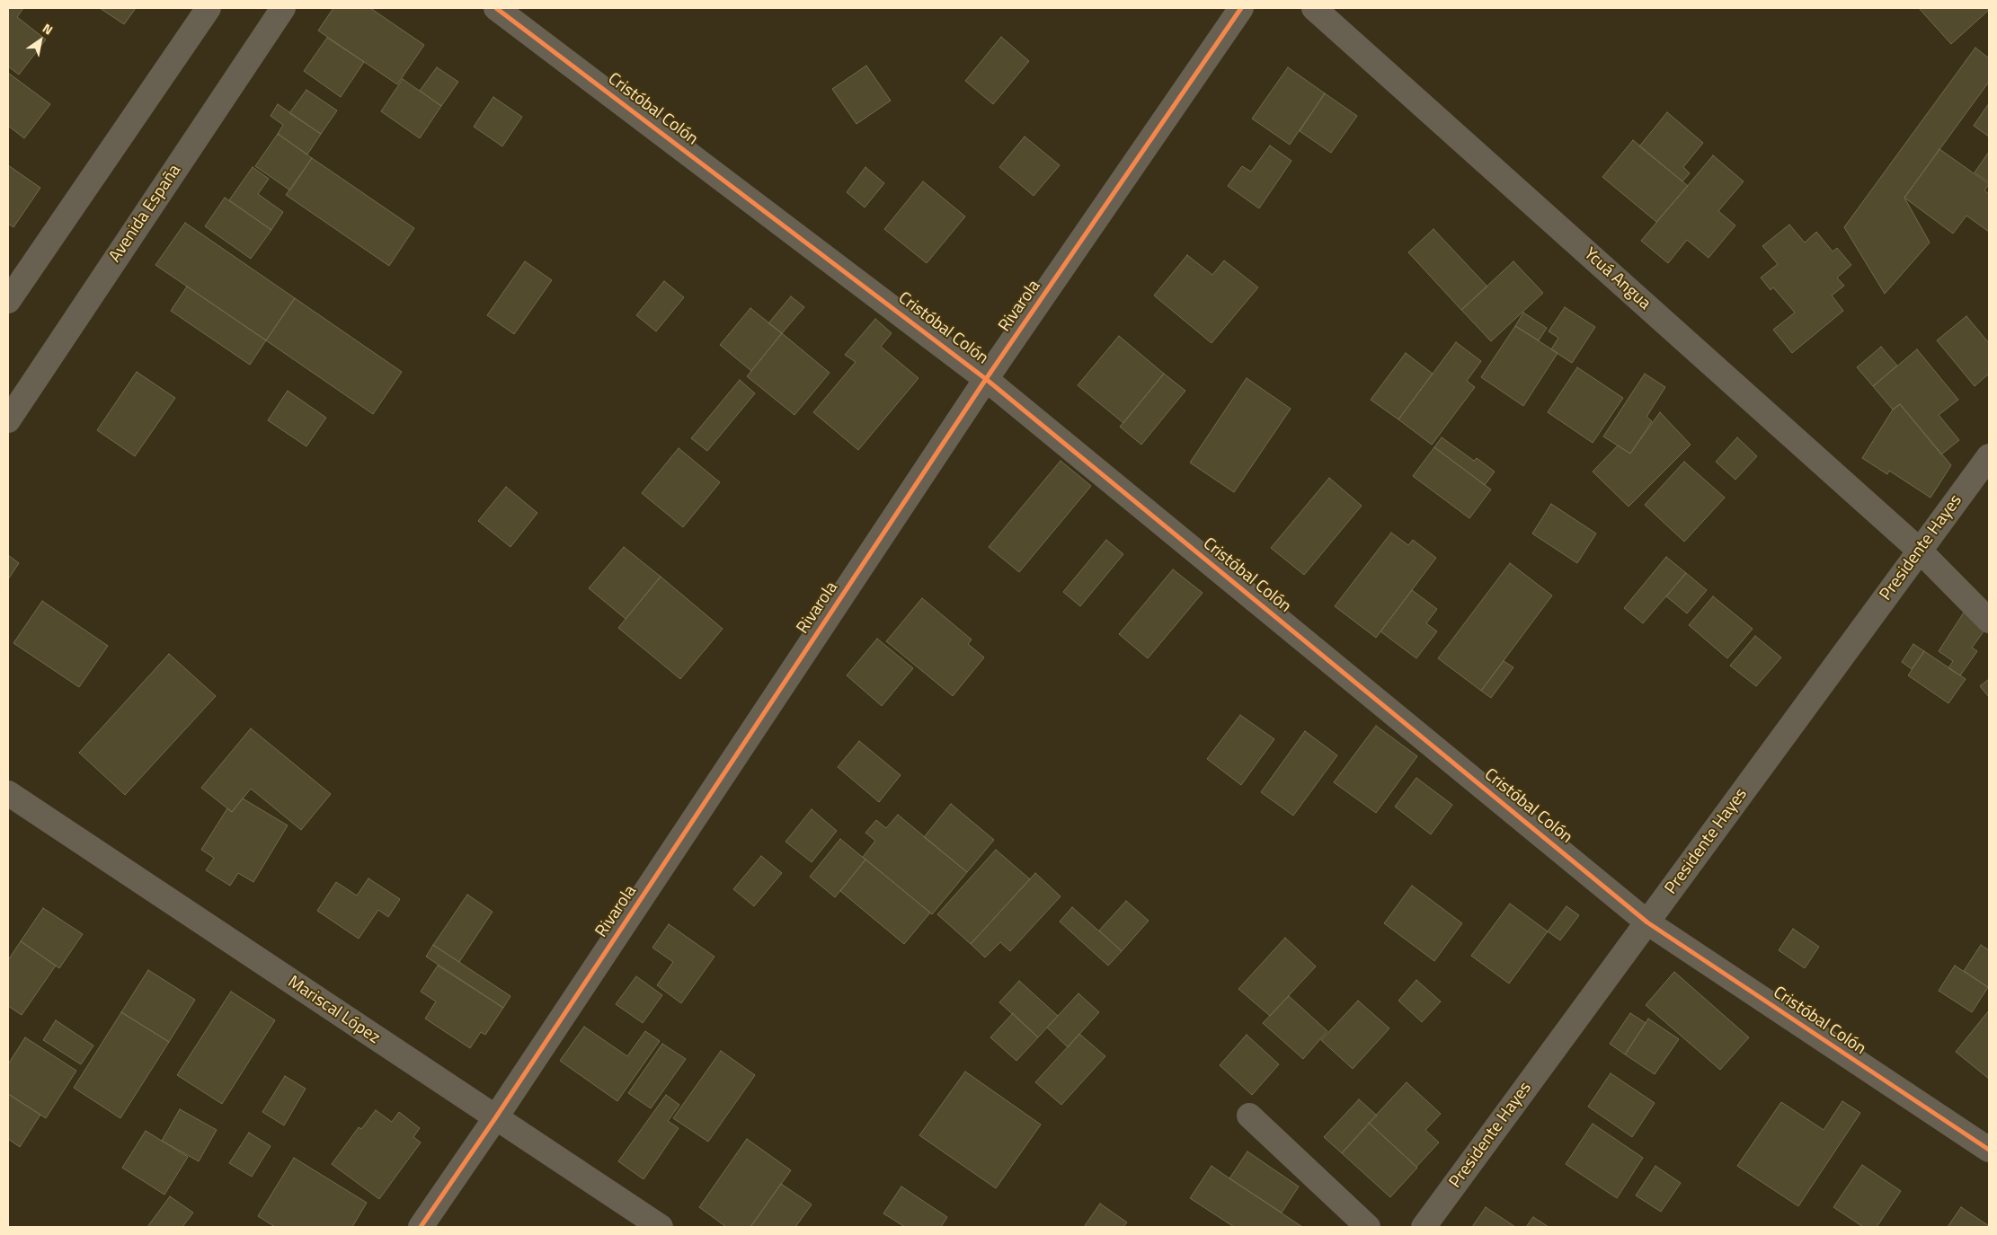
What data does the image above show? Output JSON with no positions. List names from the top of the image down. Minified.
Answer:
{"streets":{"street":["Cristóbal Colón","Avenida España","Ycuá Angua","Rivarola","Presidente Hayes","Mariscal López"]},"crossings":[["Cristóbal Colón","Rivarola"],["Cristóbal Colón","Presidente Hayes"],["Ycuá Angua","Presidente Hayes"],["Rivarola","Mariscal López"]],"north":"top right"}
